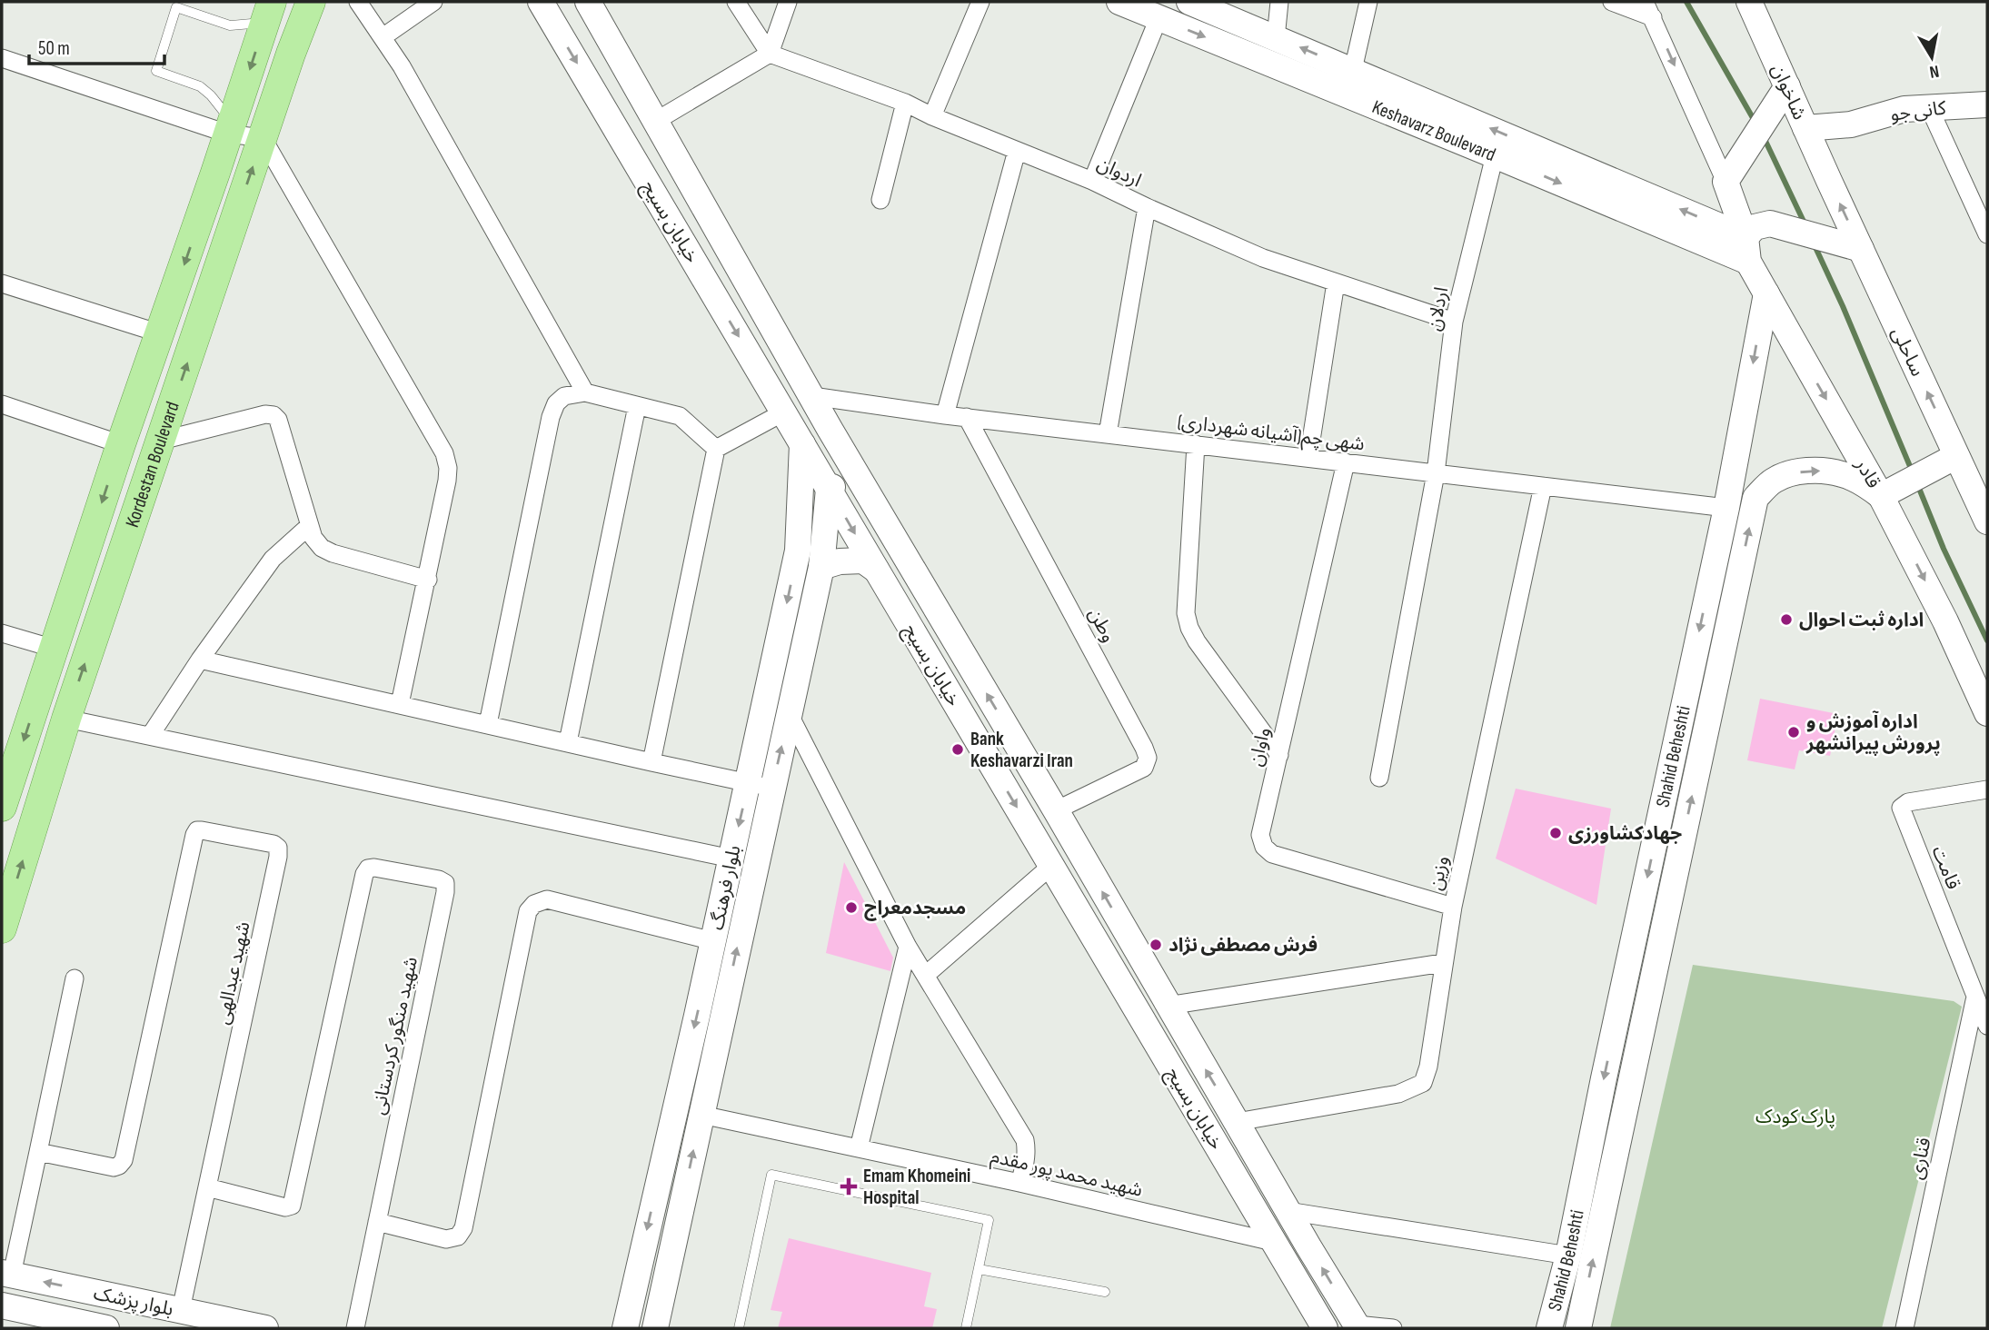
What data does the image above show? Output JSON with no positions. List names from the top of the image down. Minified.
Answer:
{"streets":{"main road":["شاخوان","کانی جو","Keshavarz Boulevard","خیابان بسیج","ساحلی","Kordestan Boulevard","قادر","Shahid Beheshti","بلوار فرهنگ","بلوار پزشک"],"street":["اردوان","اردلان","شهی چم(آشیانه شهرداری)","وطن","واوان","قامت","وزین","شهید عبدالهی","شهید منگور کردستانی","قناری","شهید محمد پور مقدم"]},"crossings":[["شاخوان","کانی جو"],["شاخوان","ساحلی"],["Keshavarz Boulevard","اردلان"],["Keshavarz Boulevard","قادر"],["اردوان","اردلان"],["خیابان بسیج","شهی چم(آشیانه شهرداری)"],["خیابان بسیج","وطن"],["خیابان بسیج","وزین"],["خیابان بسیج","بلوار فرهنگ"],["خیابان بسیج","شهید محمد پور مقدم"],["اردلان","شهی چم(آشیانه شهرداری)"],["شهی چم(آشیانه شهرداری)","وطن"],["شهی چم(آشیانه شهرداری)","واوان"],["شهی چم(آشیانه شهرداری)","Shahid Beheshti"],["شهی چم(آشیانه شهرداری)","وزین"],["قادر","Shahid Beheshti"],["واوان","وزین"],["قامت","قناری"],["بلوار فرهنگ","شهید محمد پور مقدم"],["شهید عبدالهی","شهید منگور کردستانی"]],"one_way":["ساحلی","قادر"],"parks":["پارک کودک"],"places":{"other":["اداره ثبت احوال","اداره آموزش و پرورش پیرانشهر","Bank Keshavarzi Iran","جهادکشاورزی","مسجدمعراج","فرش مصطفی نژاد"],"health":["Emam Khomeini Hospital"]},"scale_bar":"50 m","north":"bottom"}
